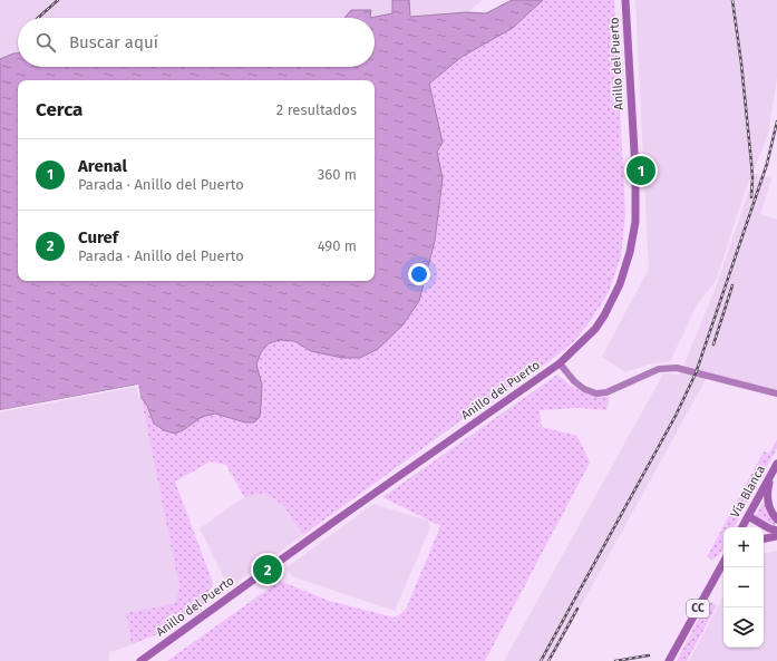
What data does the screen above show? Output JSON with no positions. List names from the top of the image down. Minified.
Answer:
{"streets":{"main road":["Anillo del Puerto","Vía Blanca","CC"]},"page":{"search":"Buscar aquí","heading":["Cerca","2 resultados"],"list":[{"mark":"1","name":"Arenal","note":"Parada · Anillo del Puerto","value":"360 m"},{"mark":"2","name":"Curef","note":"Parada · Anillo del Puerto","value":"490 m"}],"pins":["1","2"],"map_buttons":["+","−"]}}
